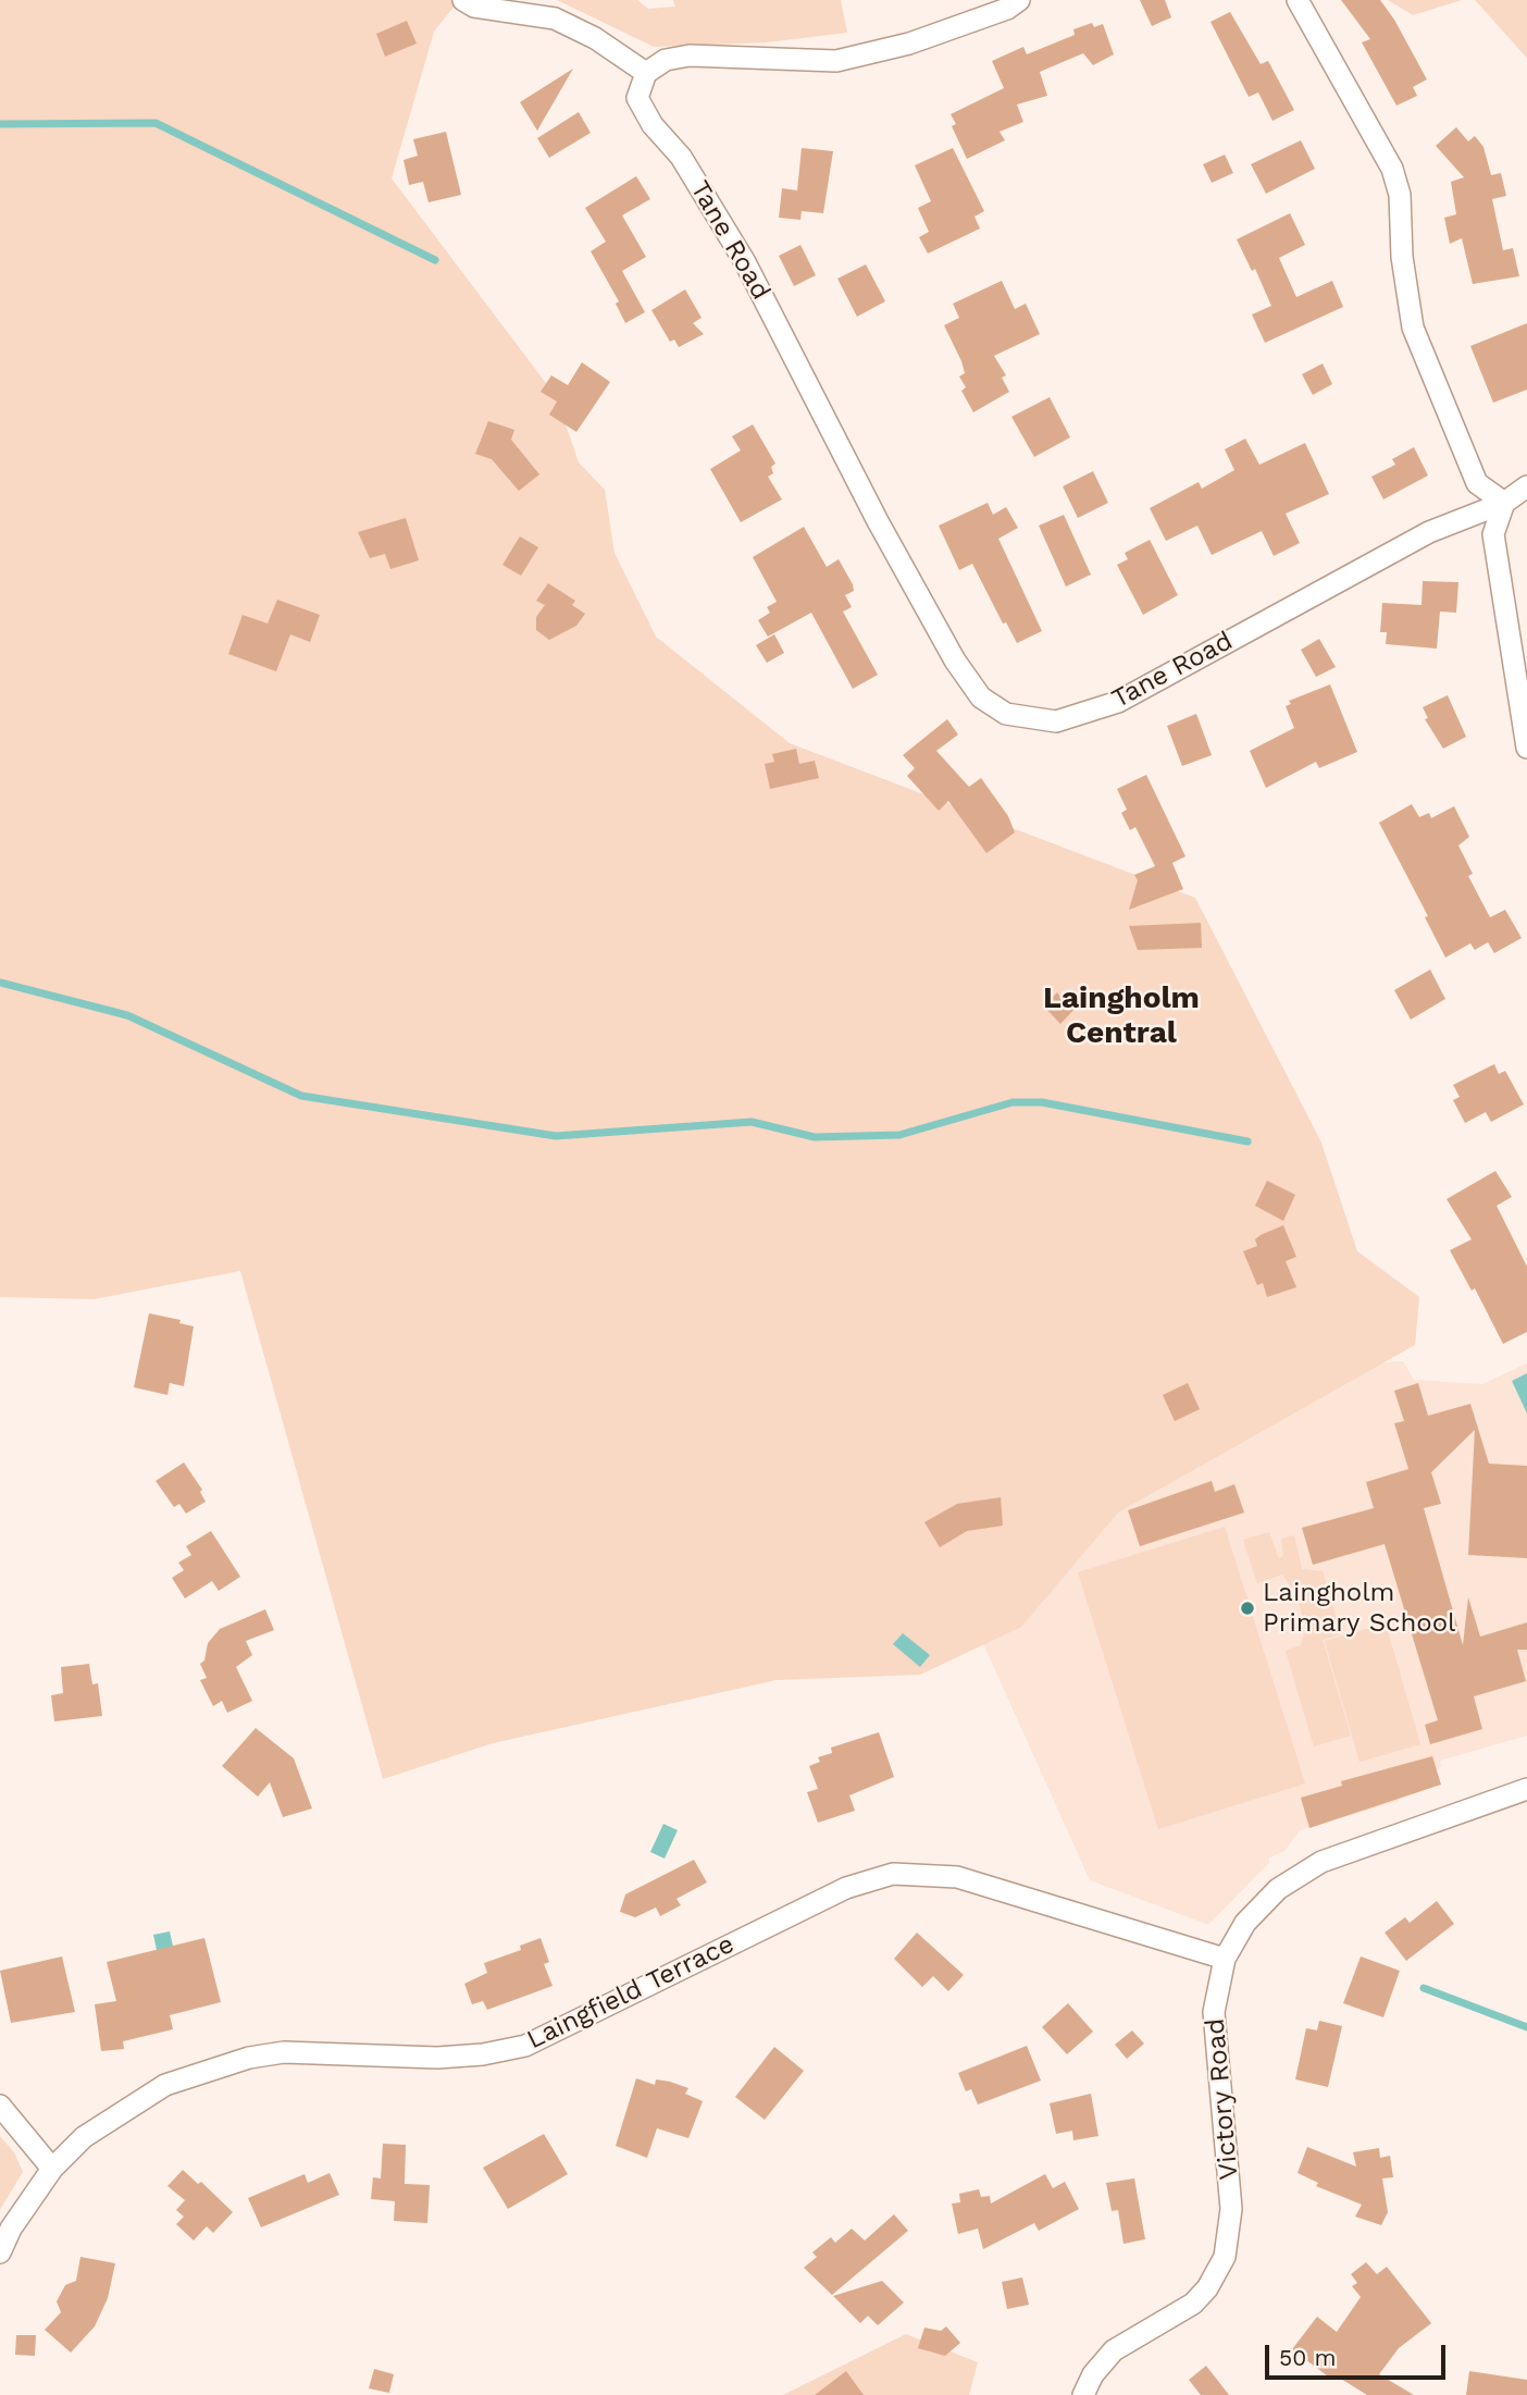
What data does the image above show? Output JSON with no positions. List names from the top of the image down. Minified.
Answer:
{"streets":{"street":["Tane Road","Laingfield Terrace","Victory Road"]},"crossings":[["Laingfield Terrace","Victory Road"]],"districts":["Laingholm Central"],"places":["Laingholm Primary School"],"scale_bar":"50 m"}
